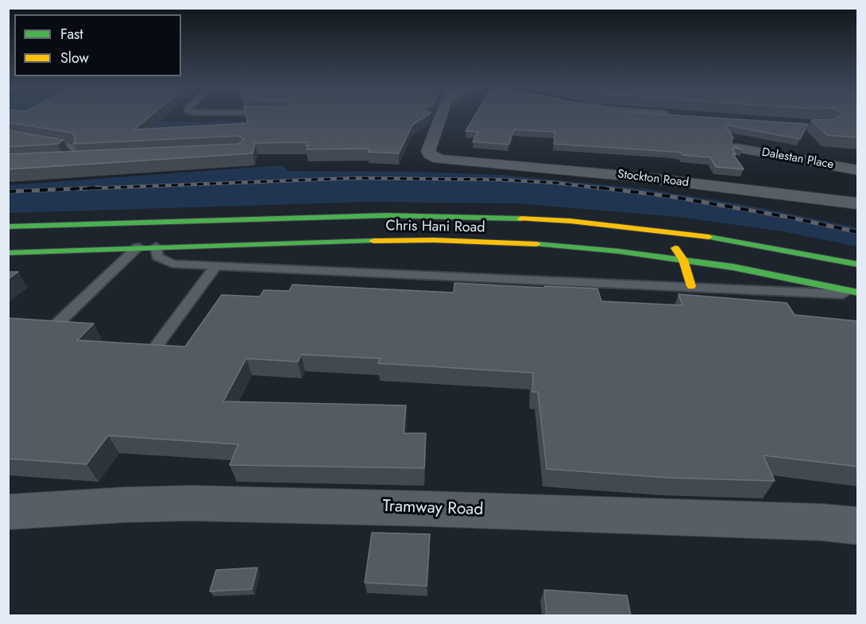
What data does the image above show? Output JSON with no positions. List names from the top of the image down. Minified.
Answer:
{"streets":{"main road":["Chris Hani Road"],"street":["Dalestan Place","Stockton Road","Tramway Road"]},"legend":["Fast","Slow"]}
